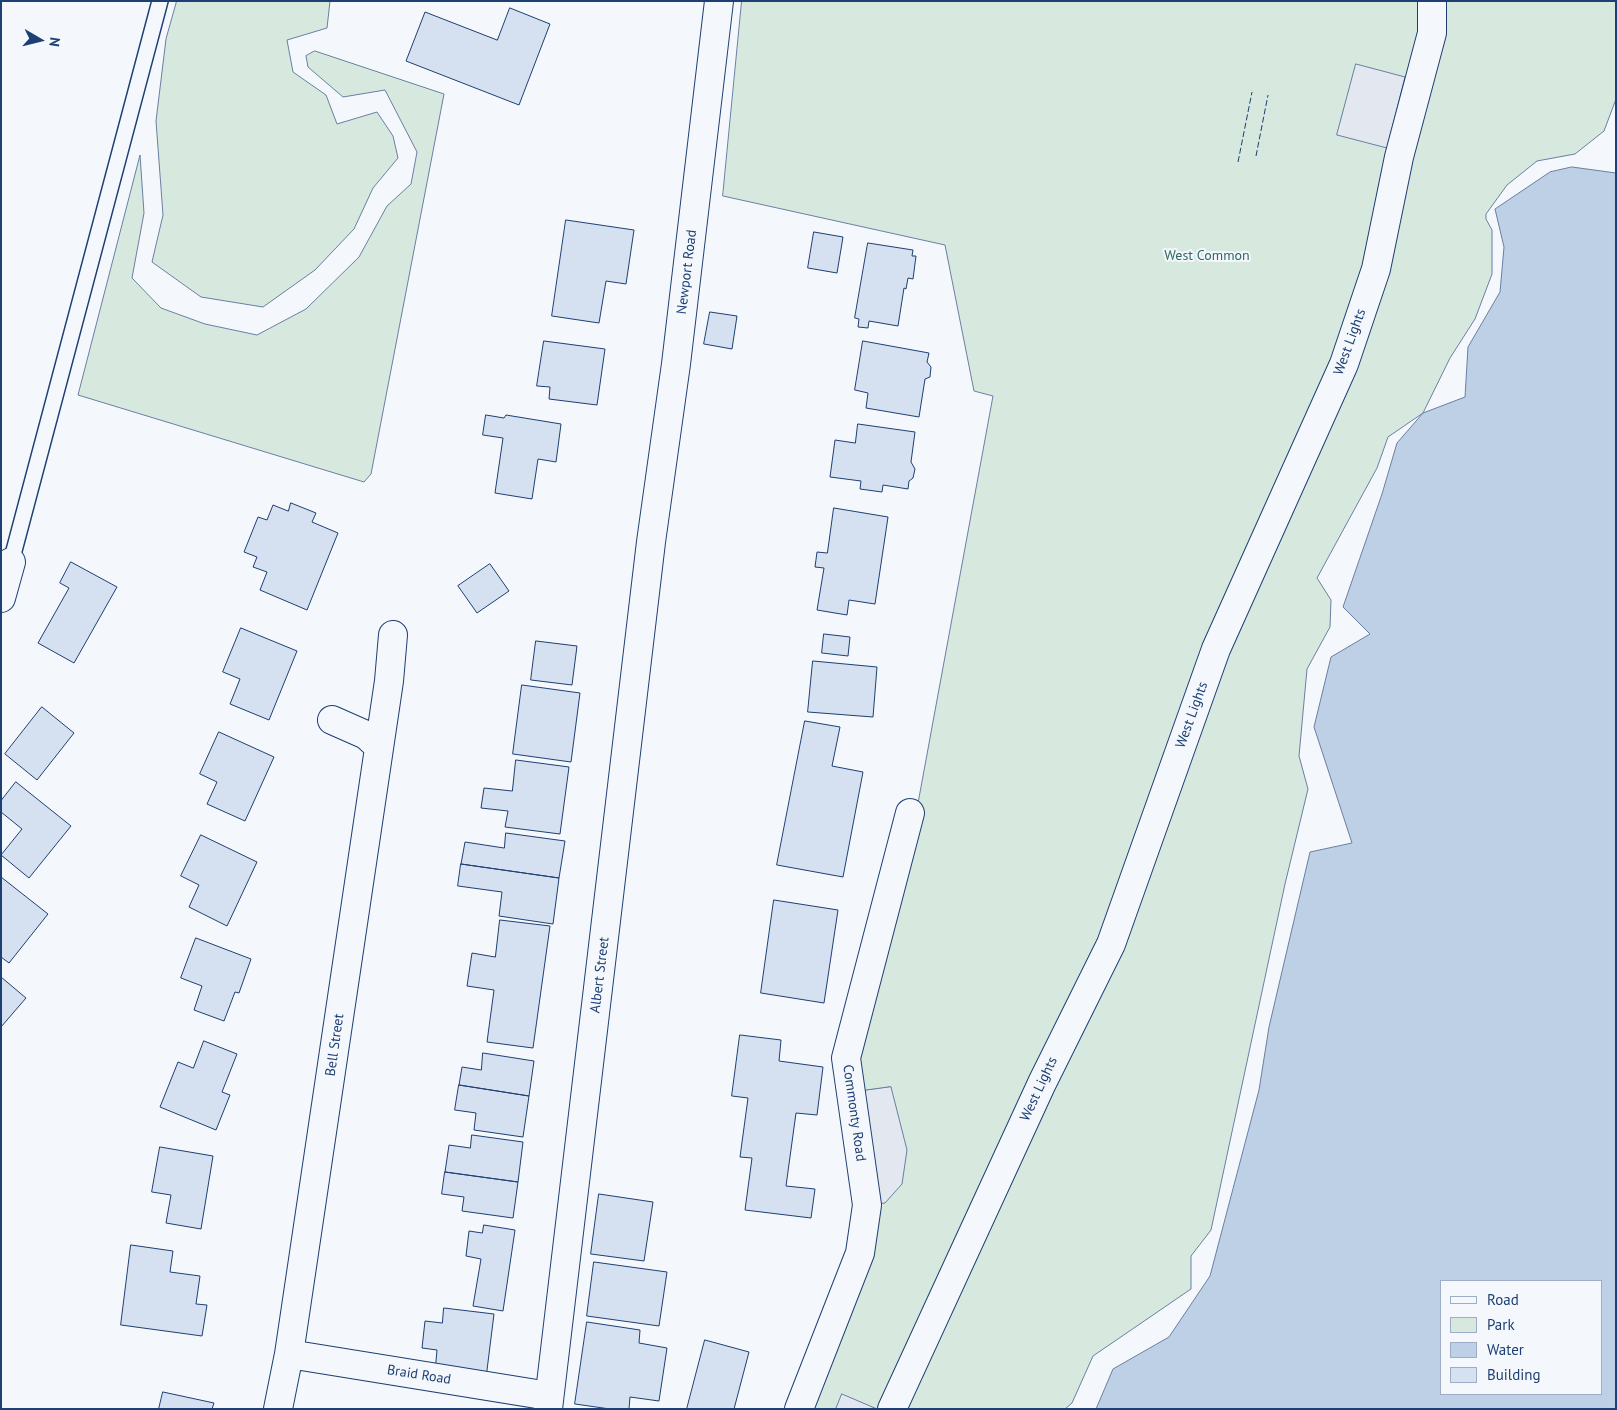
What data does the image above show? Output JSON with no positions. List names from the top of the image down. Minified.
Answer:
{"streets":{"street":["Newport Road","West Lights","Albert Street","Bell Street","Commonty Road","Braid Road"]},"crossings":[["Newport Road","Albert Street"],["Albert Street","Braid Road"],["Bell Street","Braid Road"]],"parks":["West Common"],"legend":["Road","Park","Water","Building"],"north":"right"}
